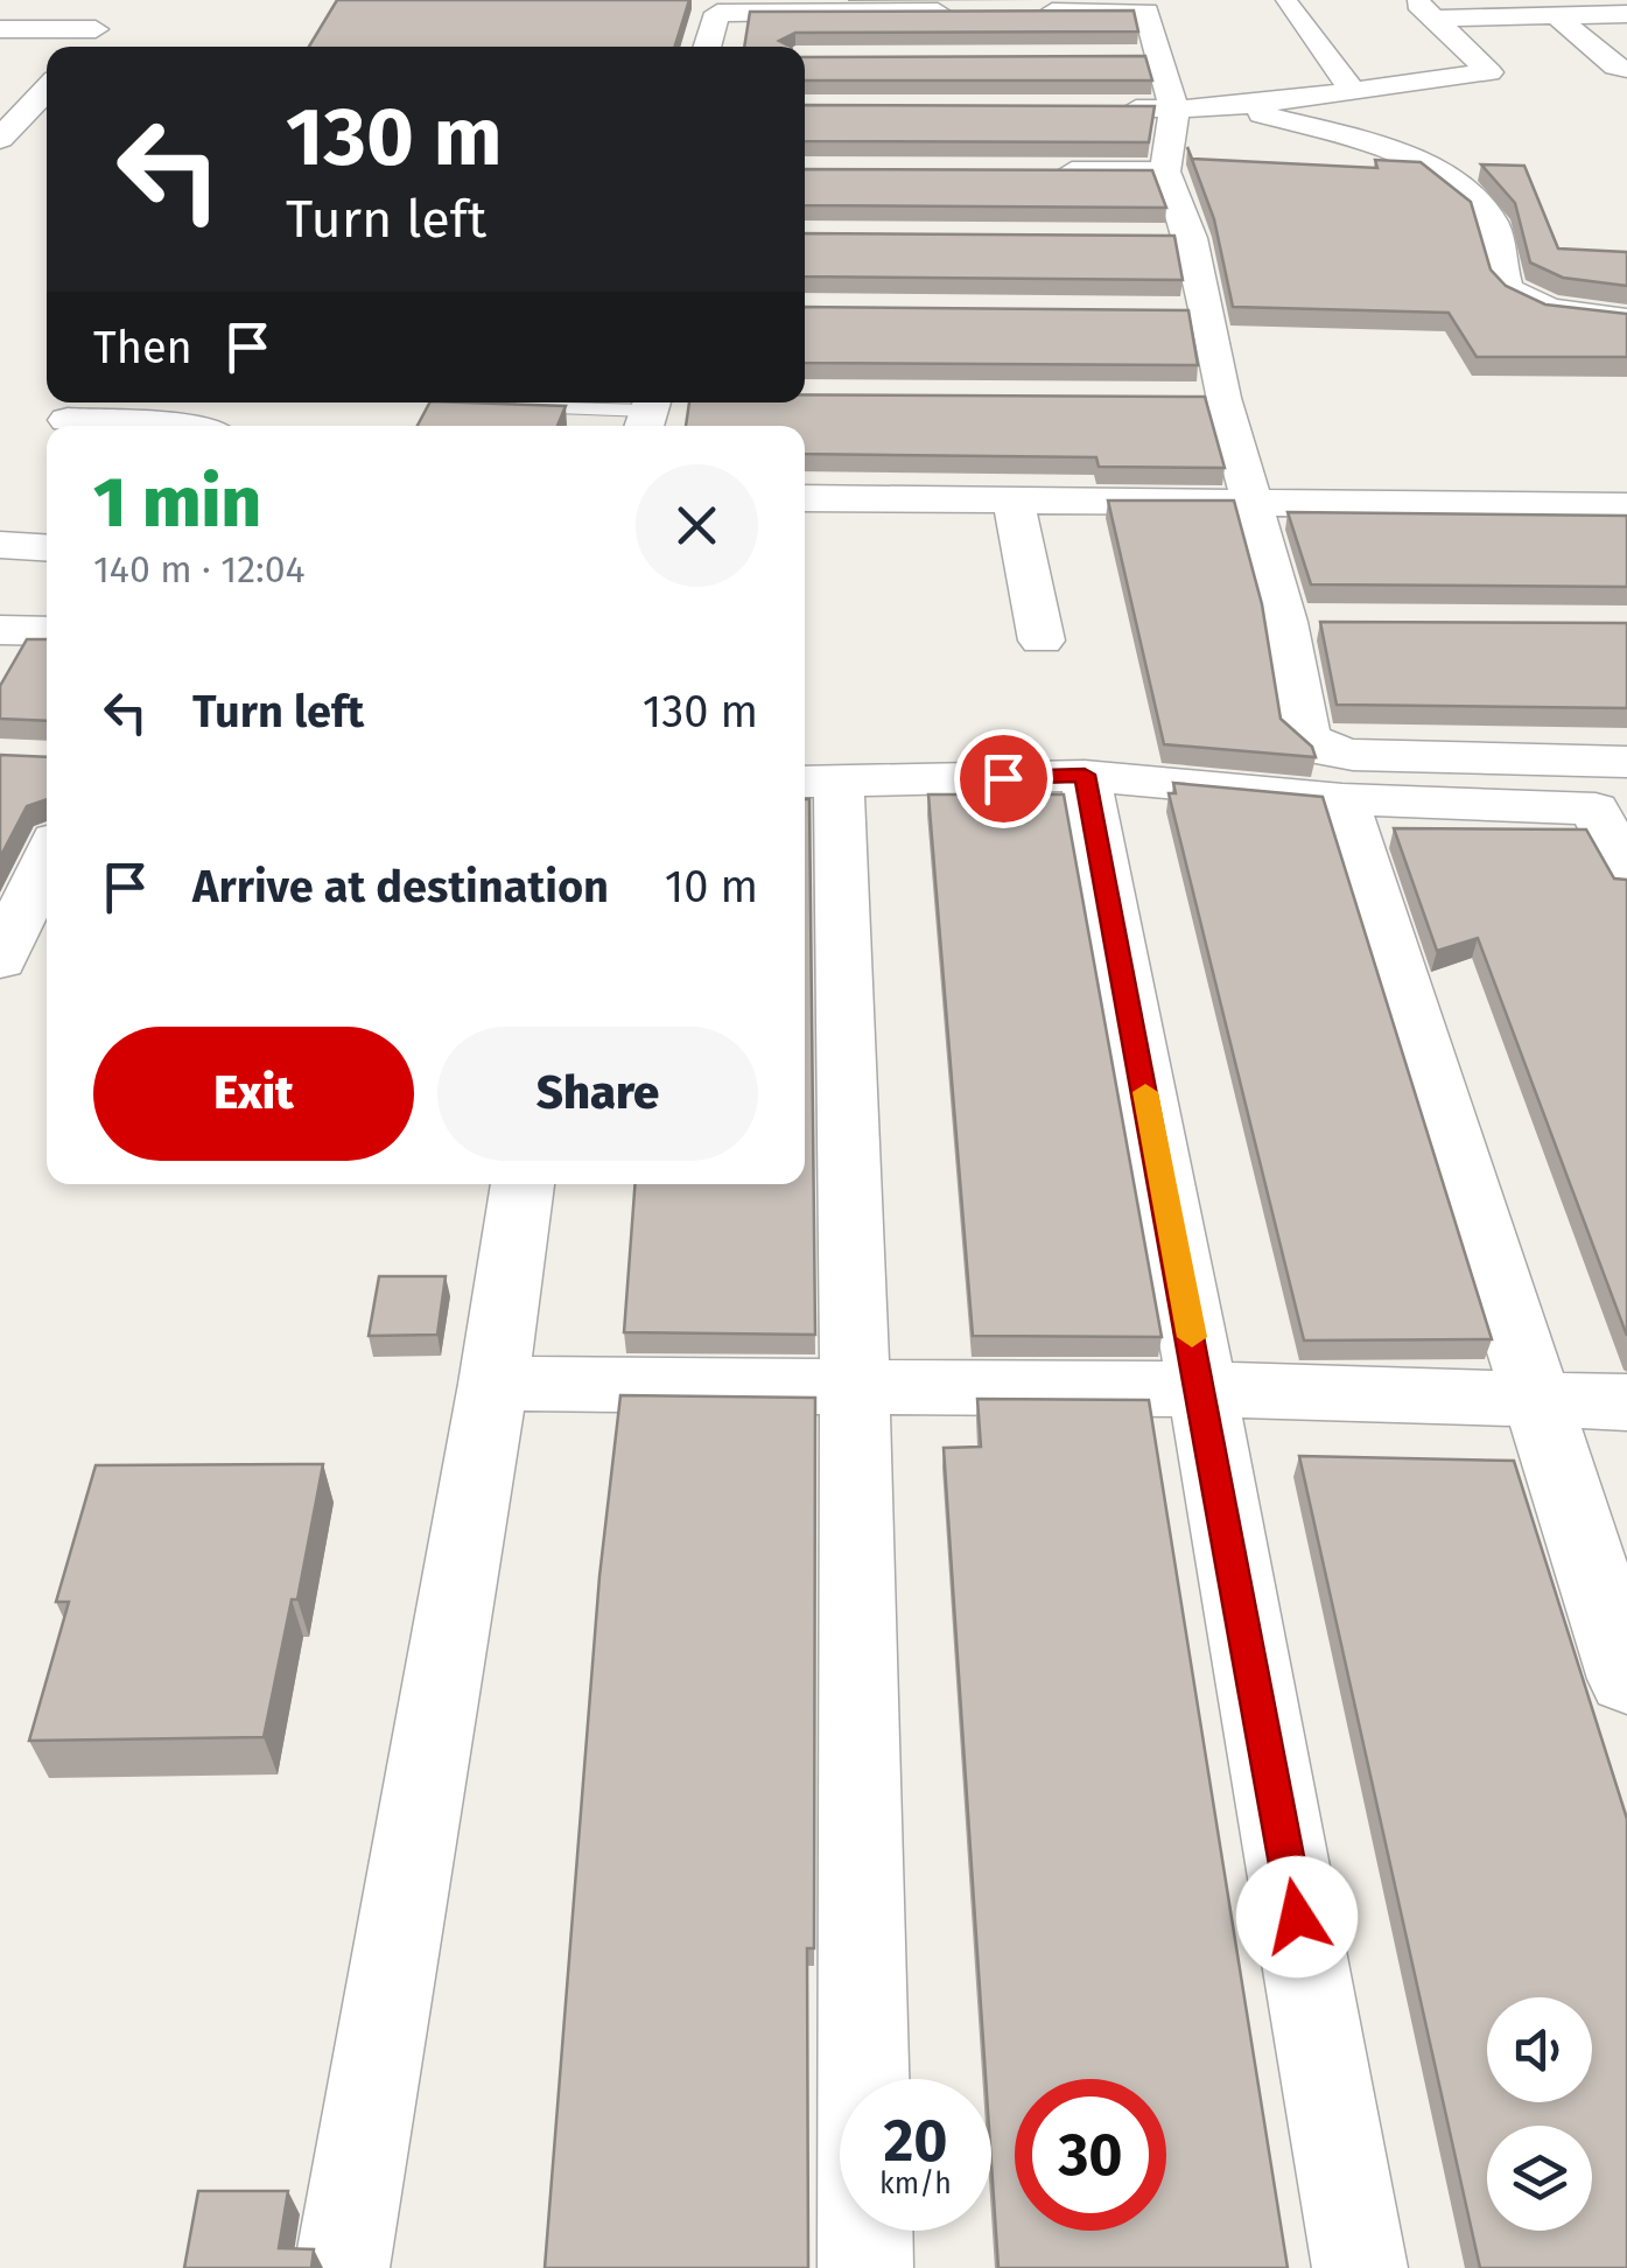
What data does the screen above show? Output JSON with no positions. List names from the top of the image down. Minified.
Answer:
{"page":{"turn":["130 m","Turn left"],"then":"Then","heading":["1 min","140 m · 12:04"],"list":[{"name":"Turn left","value":"130 m"},{"name":"Arrive at destination","value":"10 m"}],"buttons":["Exit","Share"],"speed":"20 km/h","limit":"30"}}
